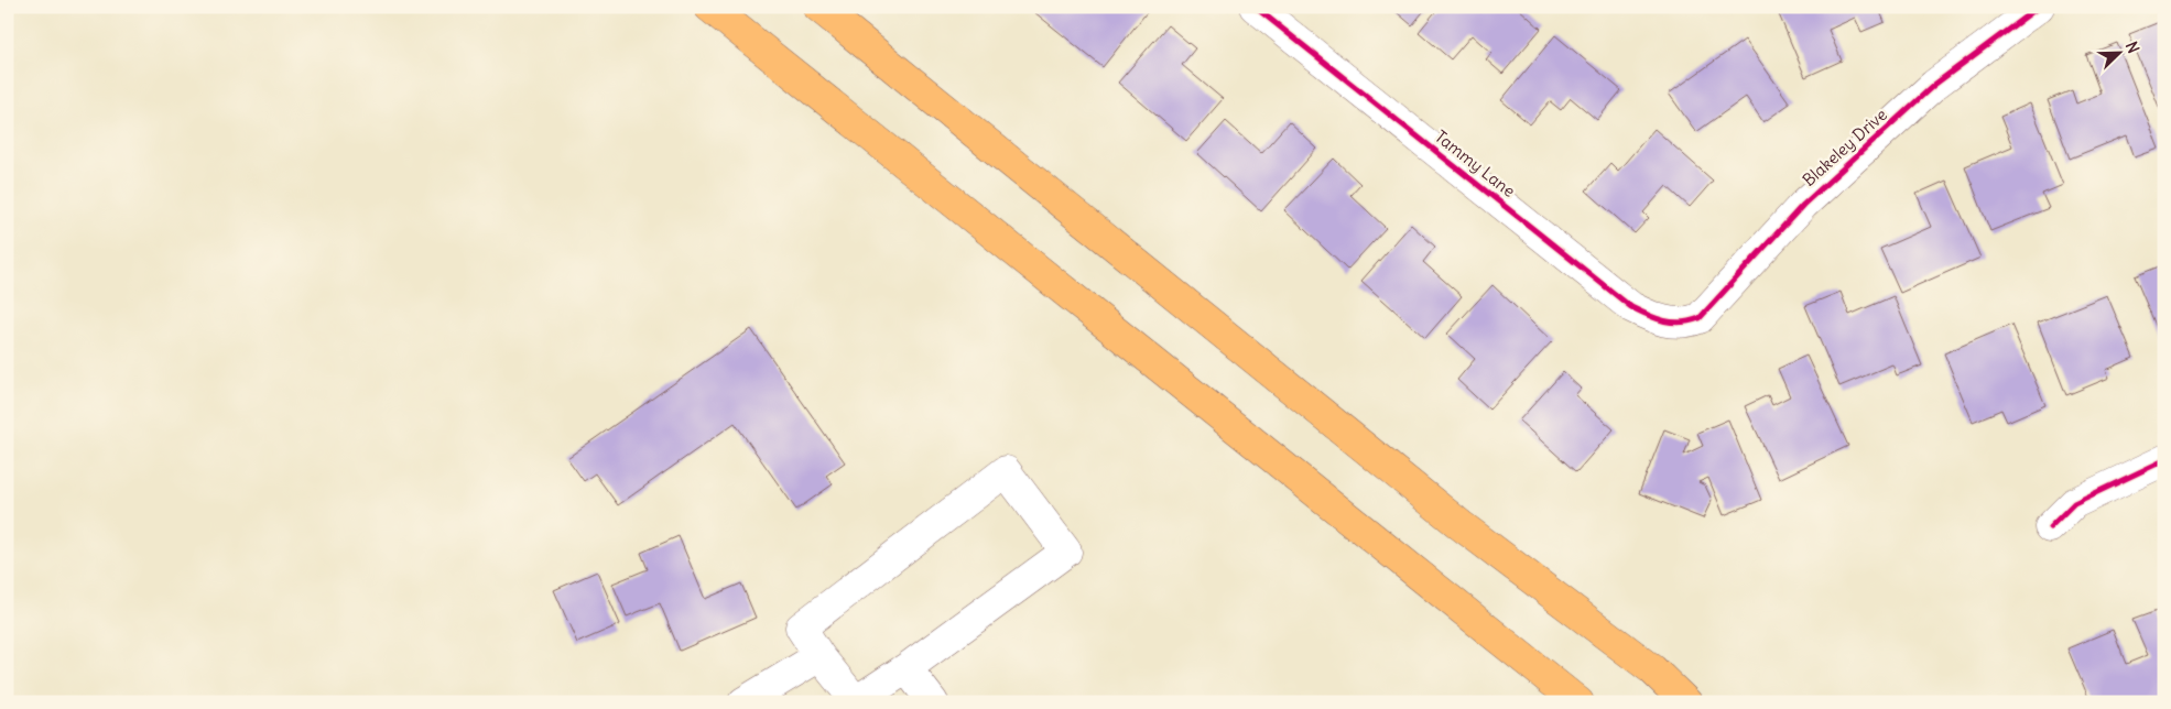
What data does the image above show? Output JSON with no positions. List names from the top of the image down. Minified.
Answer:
{"streets":{"street":["Blakeley Drive","Tammy Lane"]},"crossings":[["Blakeley Drive","Tammy Lane"]],"north":"top right"}
